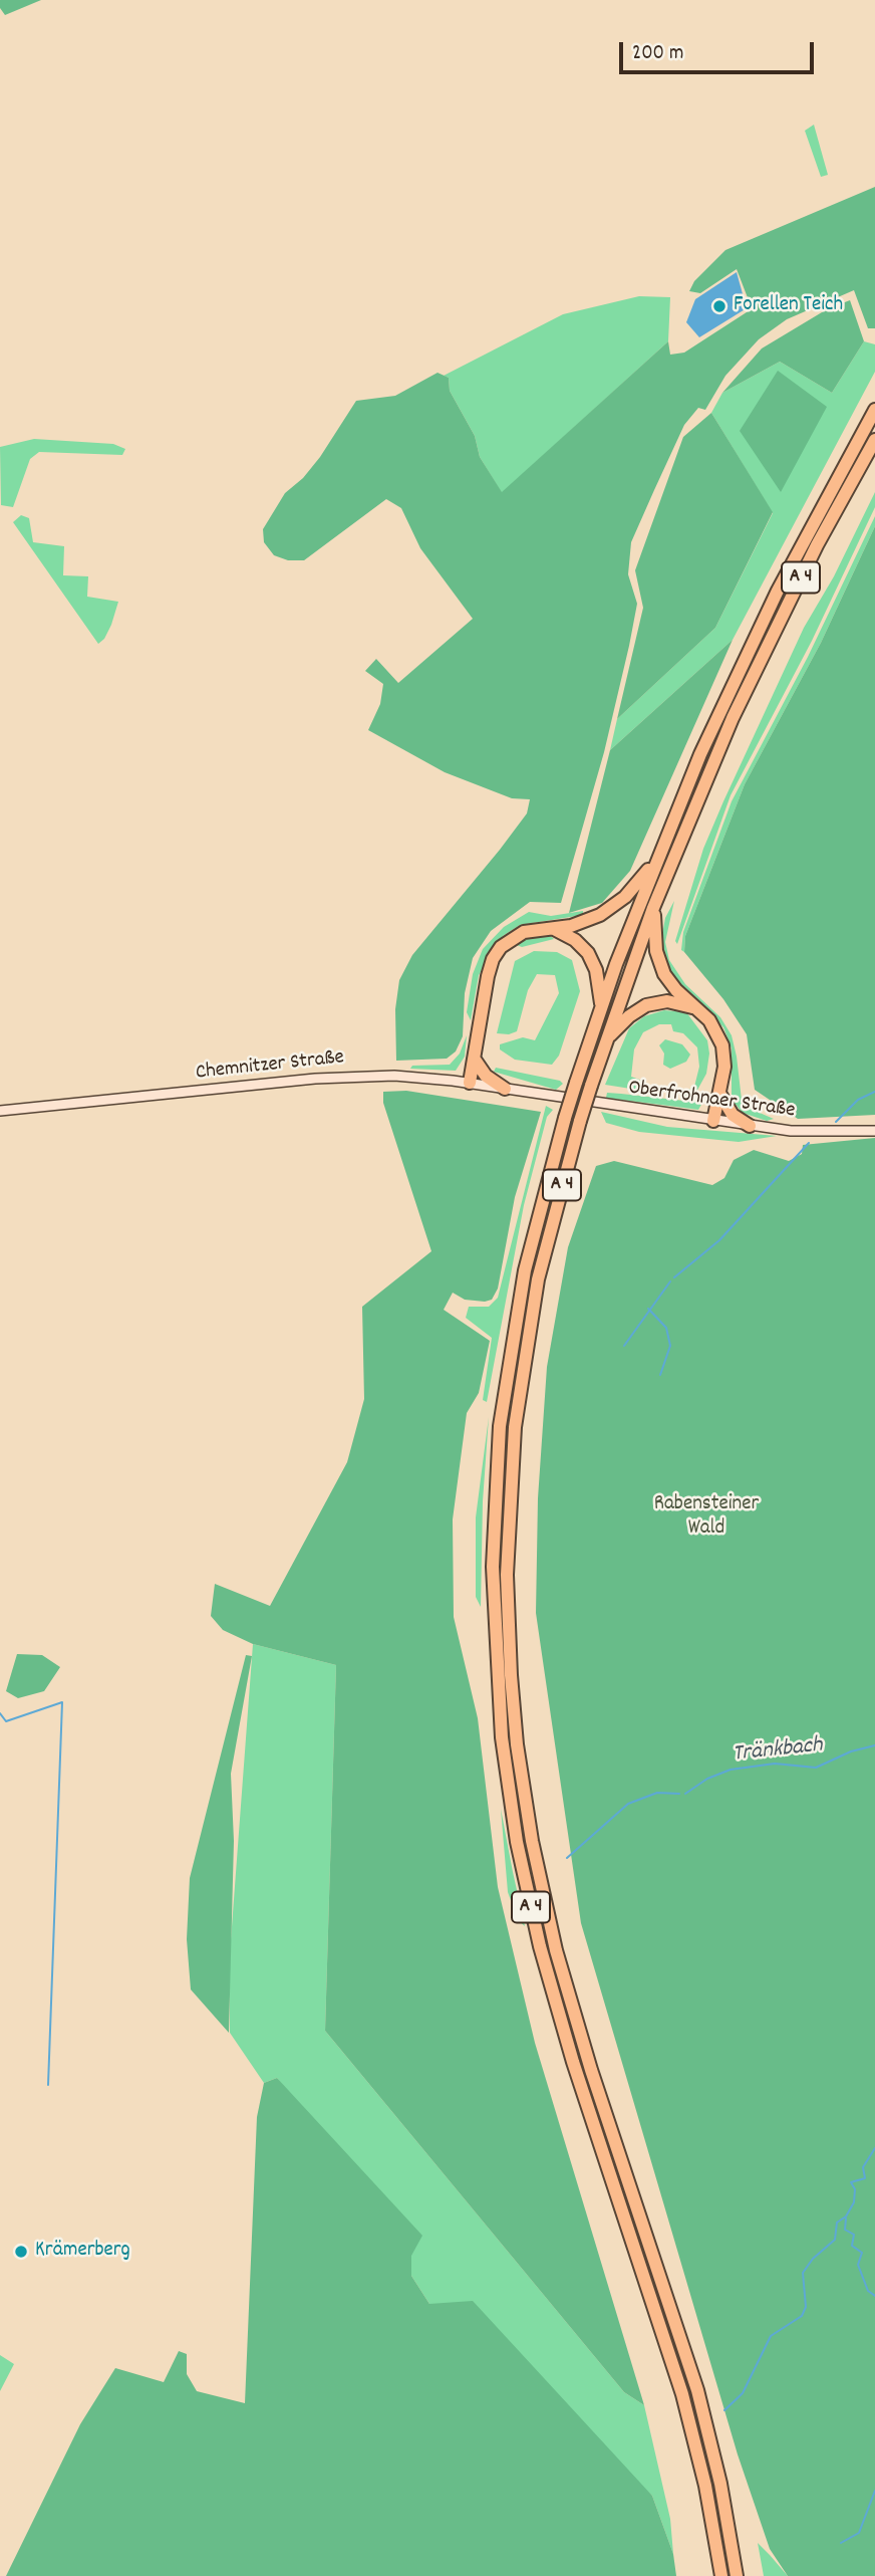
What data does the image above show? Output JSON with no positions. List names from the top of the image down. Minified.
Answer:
{"streets":{"highway":["A 4"],"main road":["Chemnitzer Straße","Oberfrohnaer Straße"]},"crossings":[["Chemnitzer Straße","Oberfrohnaer Straße"]],"water":["Tränkbach"],"parks":["Rabensteiner Wald"],"places":["Forellen Teich","Krämerberg"],"scale_bar":"200 m"}
